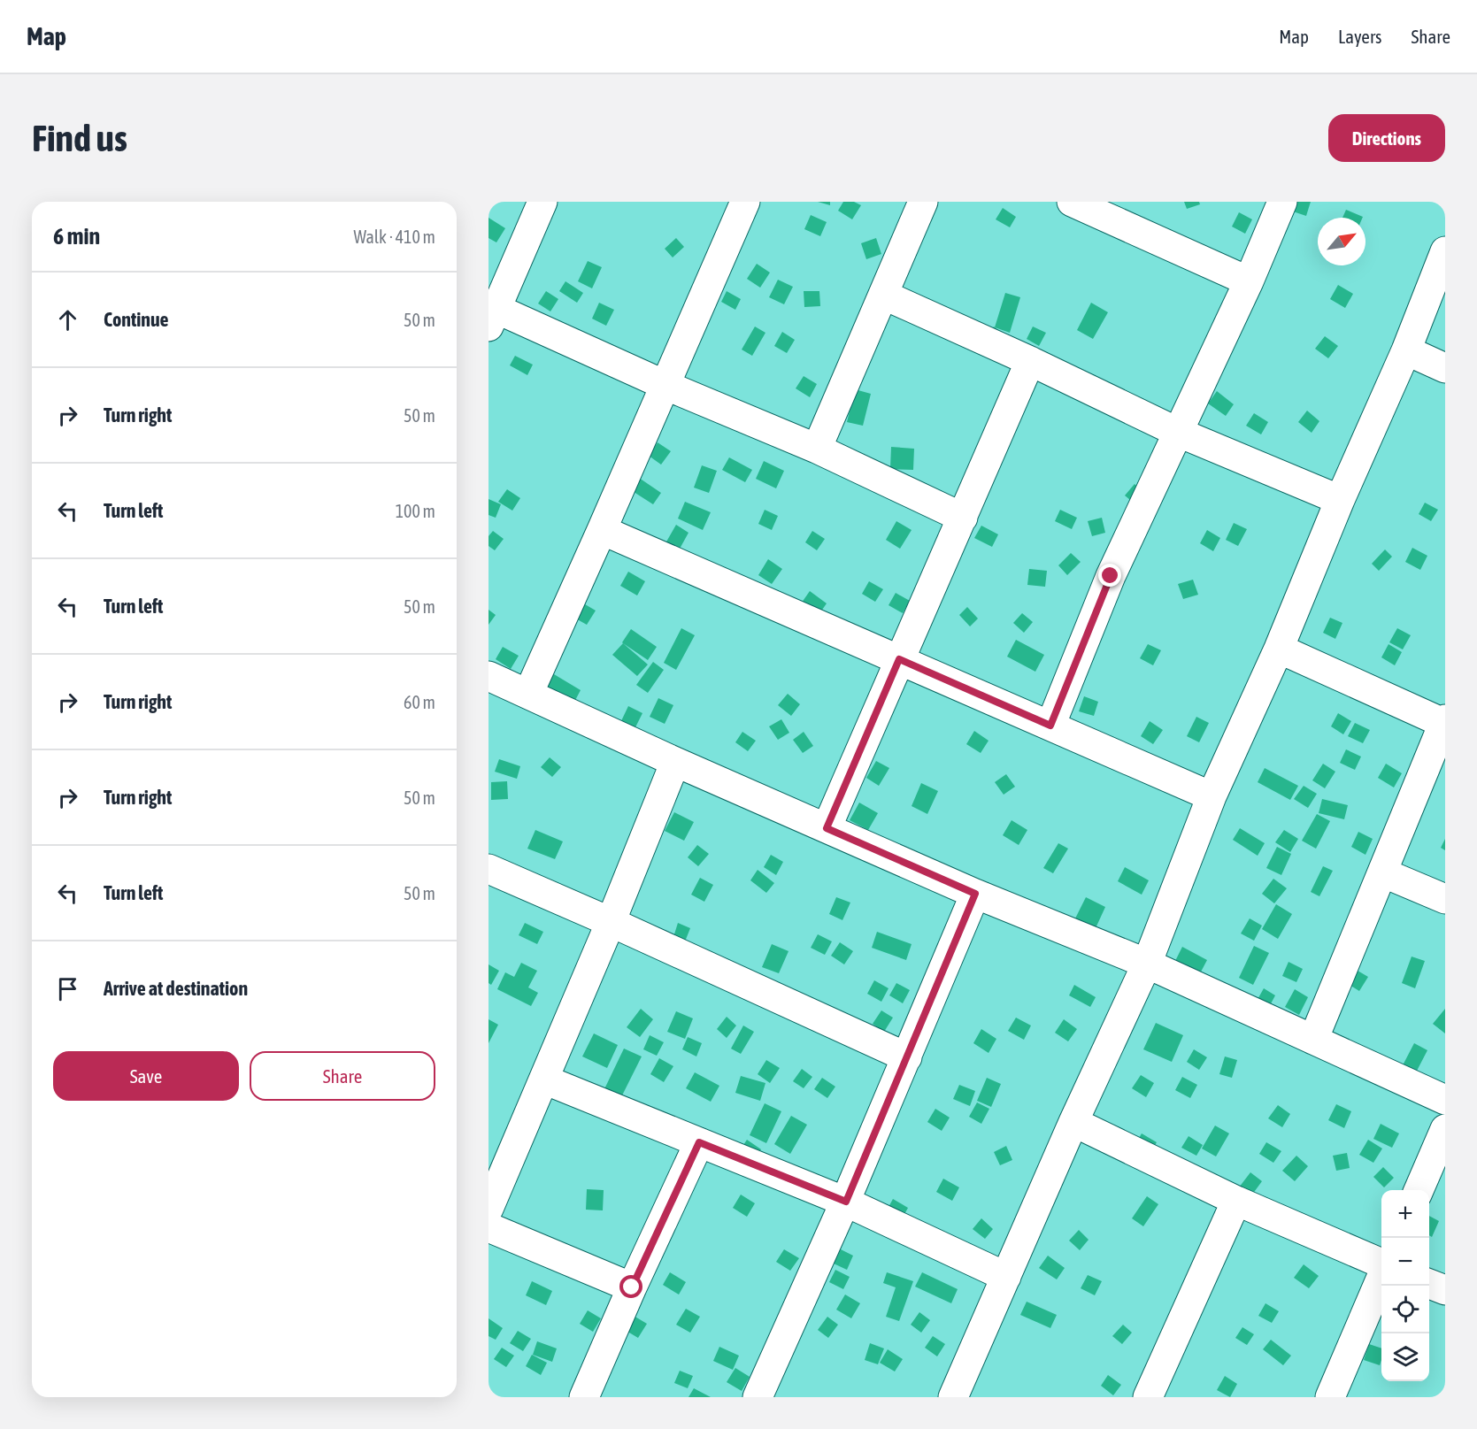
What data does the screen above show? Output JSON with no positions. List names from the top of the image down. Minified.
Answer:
{"north":"top right","page":{"header":"Map","nav":["Map","Layers","Share"],"buttons":["Directions",["Save","Share"]],"title":"Find us","heading":["6 min","Walk · 410 m"],"list":[["Continue","50 m"],["Turn right","50 m"],["Turn left","100 m"],["Turn left","50 m"],["Turn right","60 m"],["Turn right","50 m"],["Turn left","50 m"],"Arrive at destination"],"map_buttons":["+","−"]}}
